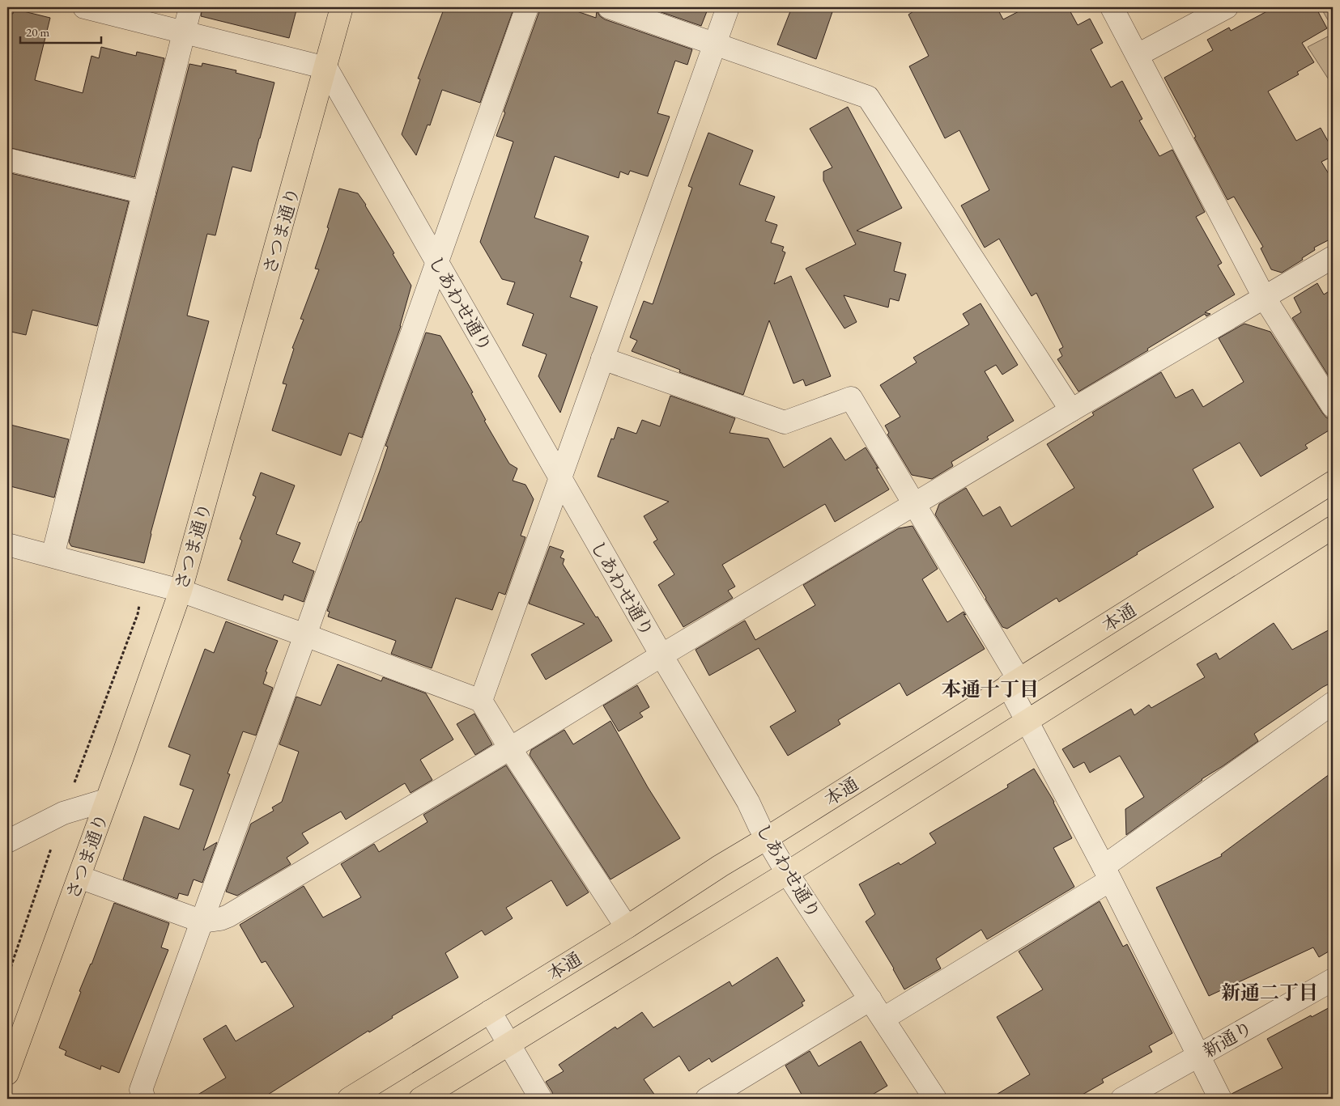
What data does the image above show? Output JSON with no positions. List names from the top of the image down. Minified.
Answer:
{"streets":{"main road":["さつま通り","本通"],"street":["しあわせ通り","新通り"]},"crossings":[["さつま通り","しあわせ通り"],["しあわせ通り","本通"]],"districts":["本通十丁目","新通二丁目"],"scale_bar":"20 m"}
